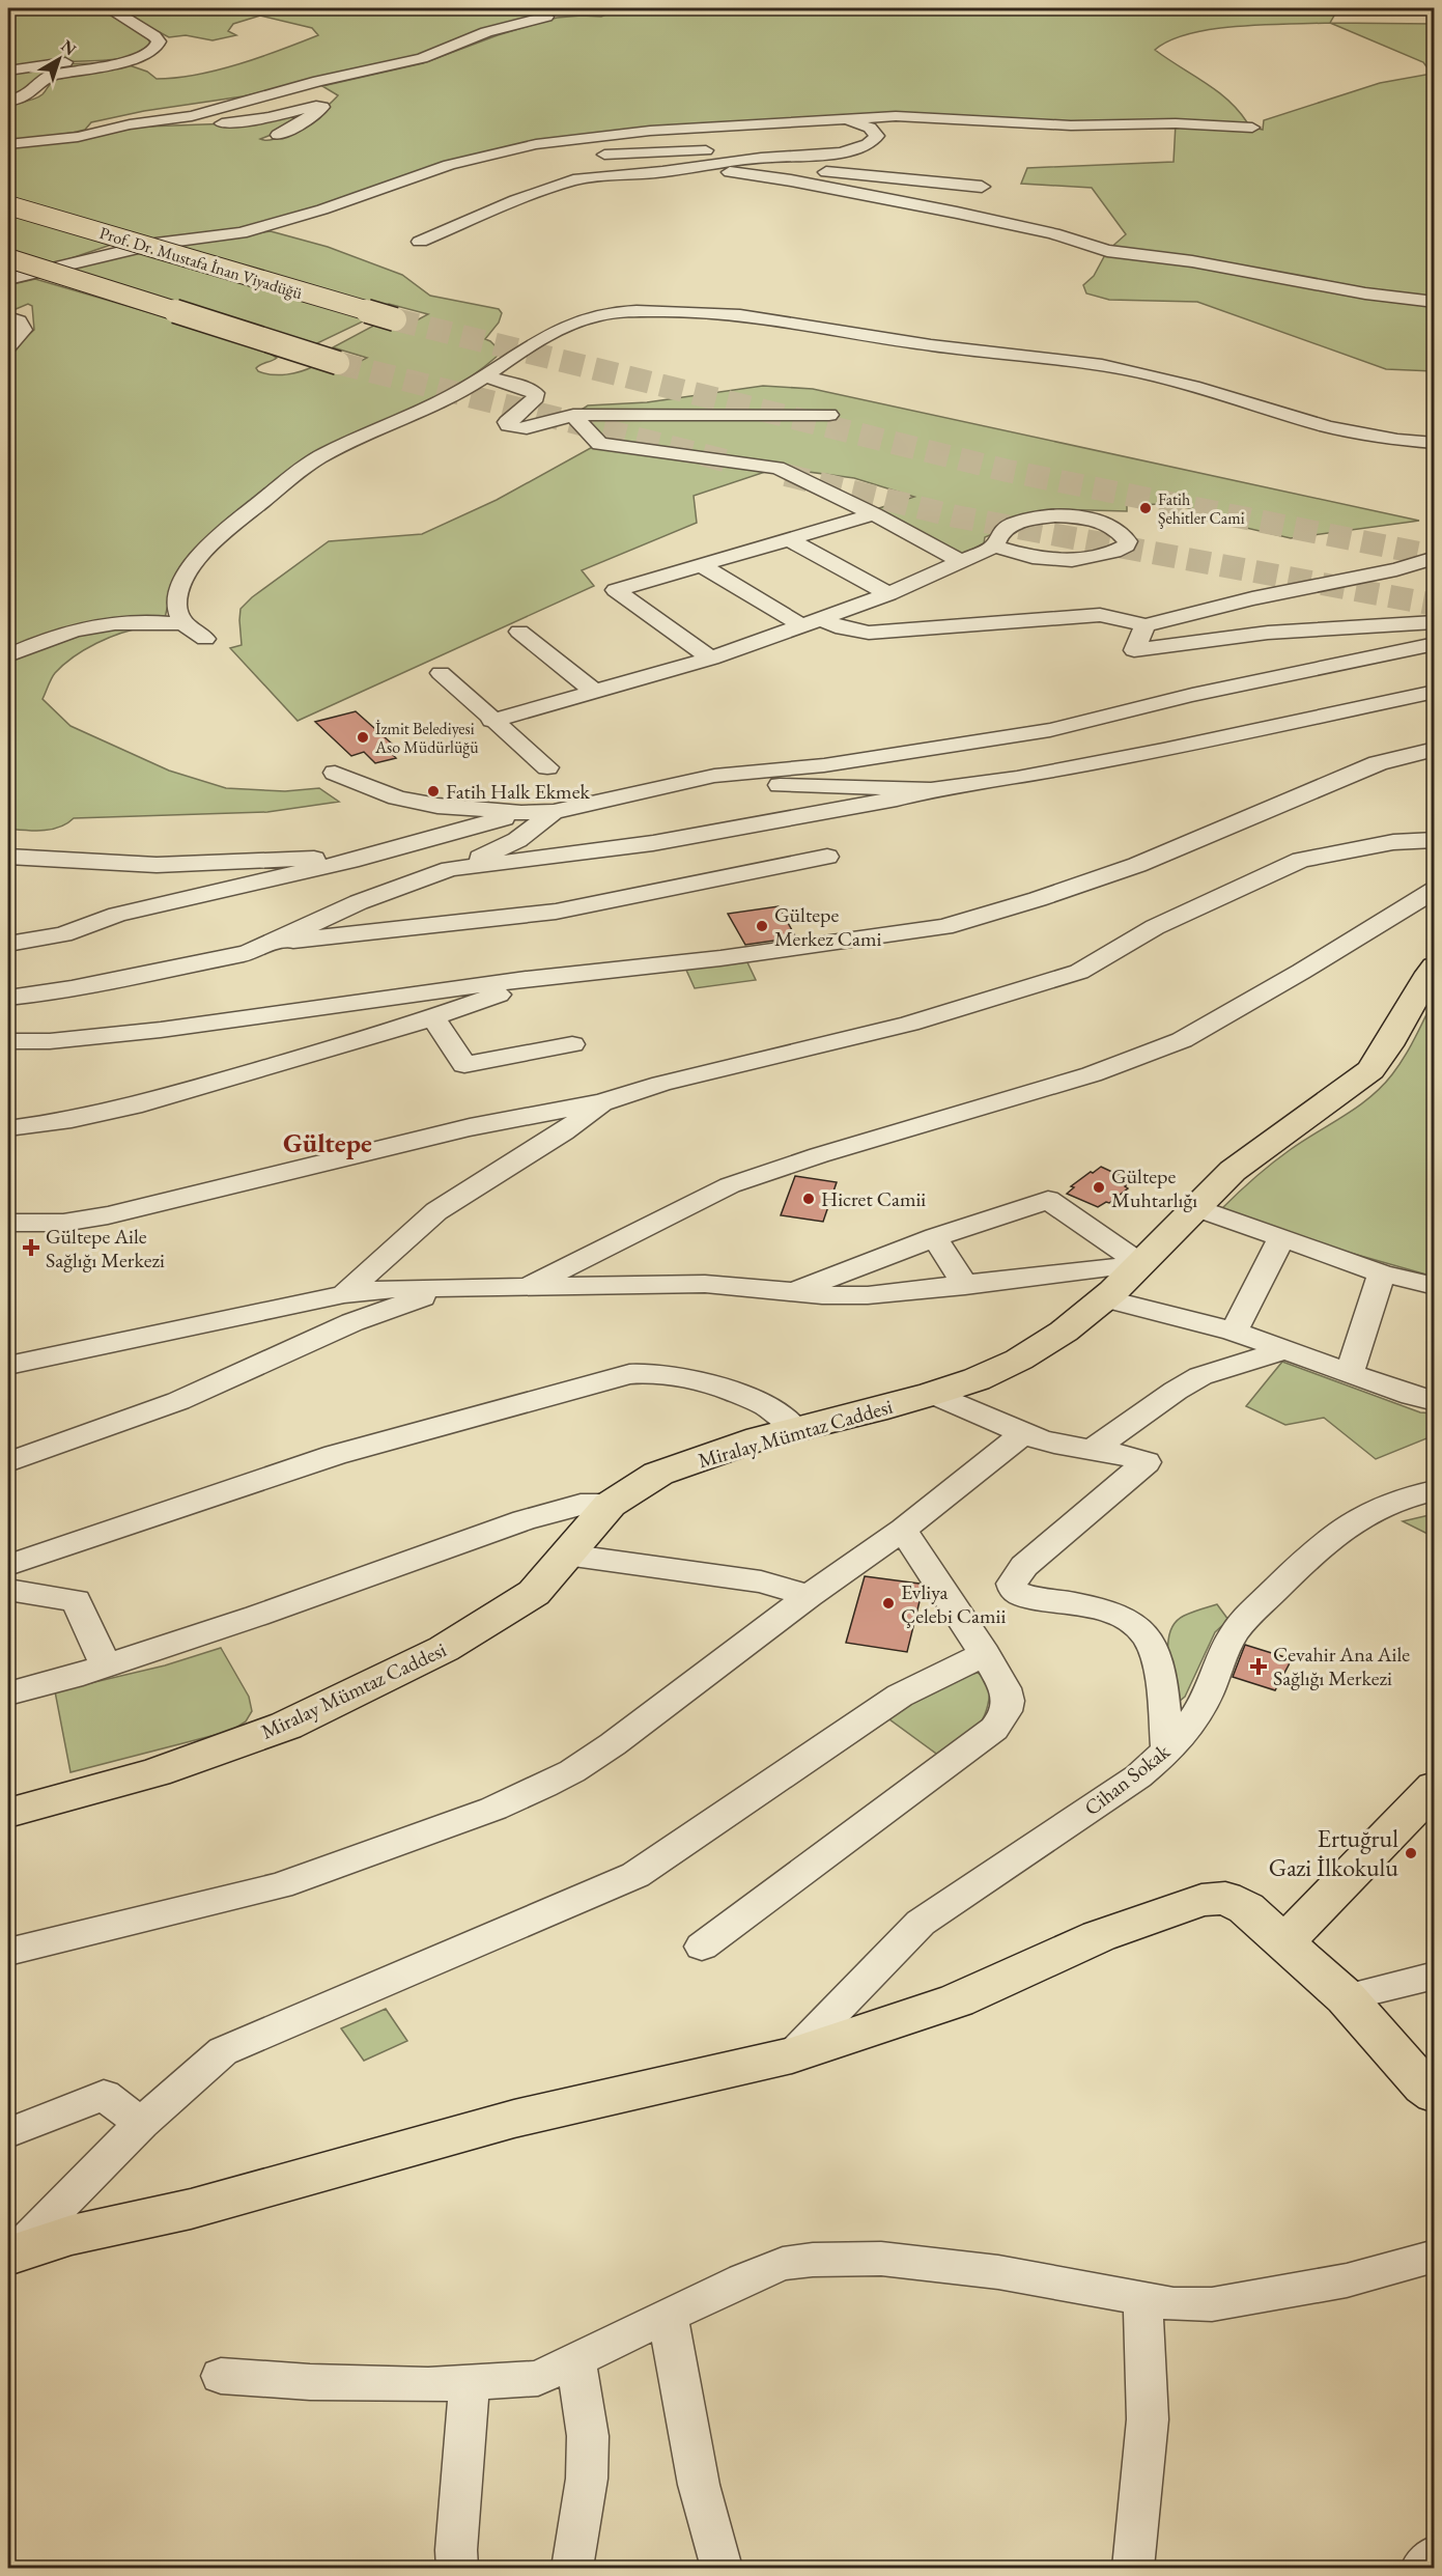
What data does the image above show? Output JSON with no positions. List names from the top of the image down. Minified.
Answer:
{"streets":{"main road":["Prof. Dr. Mustafa İnan Viyadüğü","Miralay Mümtaz Caddesi"],"street":["Cihan Sokak"]},"districts":["Gültepe"],"places":{"other":["Fatih Şehitler Cami","İzmit Belediyesi Aso Müdürlüğü","Fatih Halk Ekmek","Gültepe Merkez Cami","Gültepe Muhtarlığı","Hicret Camii","Evliya Çelebi Camii","Ertuğrul Gazi İlkokulu"],"health":["Gültepe Aile Sağlığı Merkezi","Cevahir Ana Aile Sağlığı Merkezi"]},"north":"top right"}
